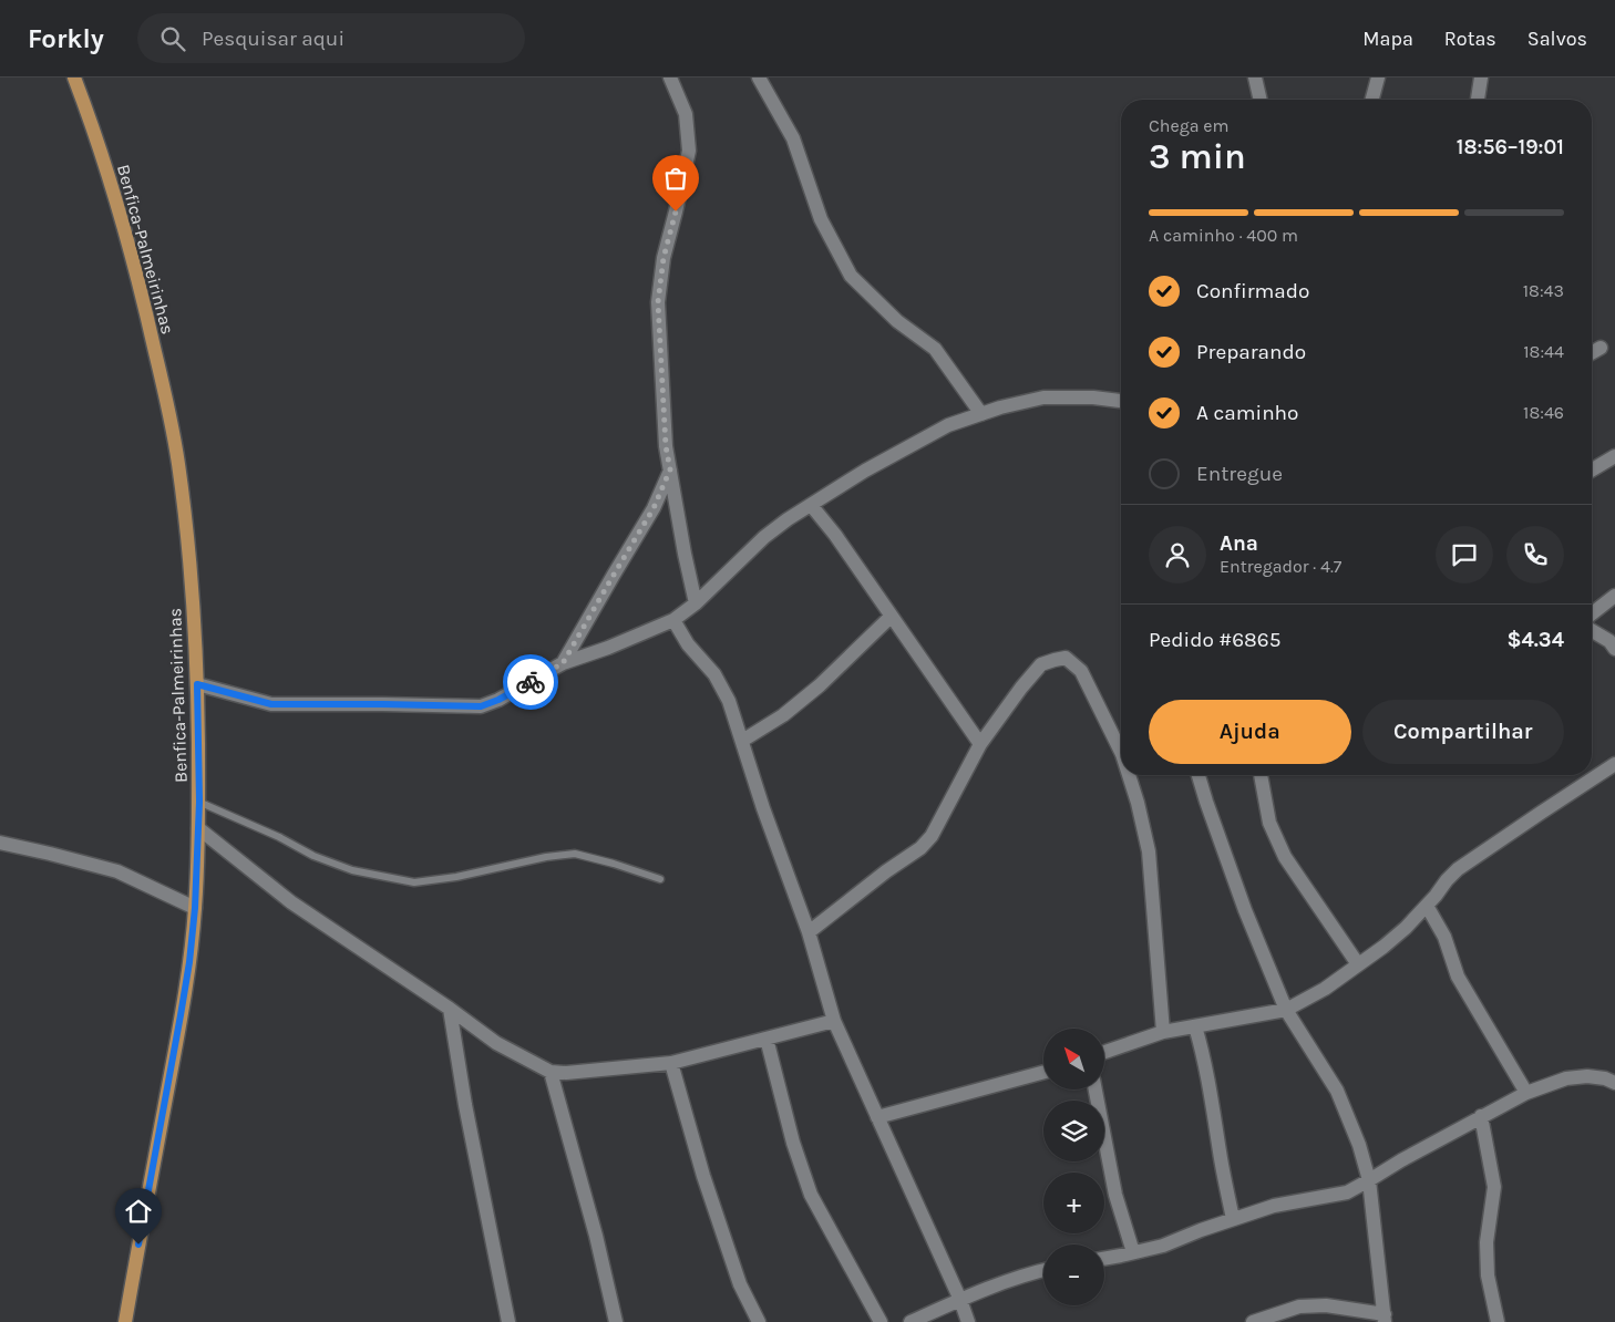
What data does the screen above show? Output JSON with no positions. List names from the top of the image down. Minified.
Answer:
{"streets":{"main road":["Benfica-Palmeirinhas"]},"north":"top left","page":{"header":"Forkly","search":"Pesquisar aqui","nav":["Mapa","Rotas","Salvos"],"heading":["3 min","Chega em","18:56–19:01"],"panel":["Ana","Entregador · 4.7","Pedido #6865","$4.34"],"bar":"A caminho · 400 m","list":[["Confirmado","18:43"],["Preparando","18:44"],["A caminho","18:46"],"Entregue"],"buttons":["Ajuda","Compartilhar"],"map_buttons":["+","−"]}}
